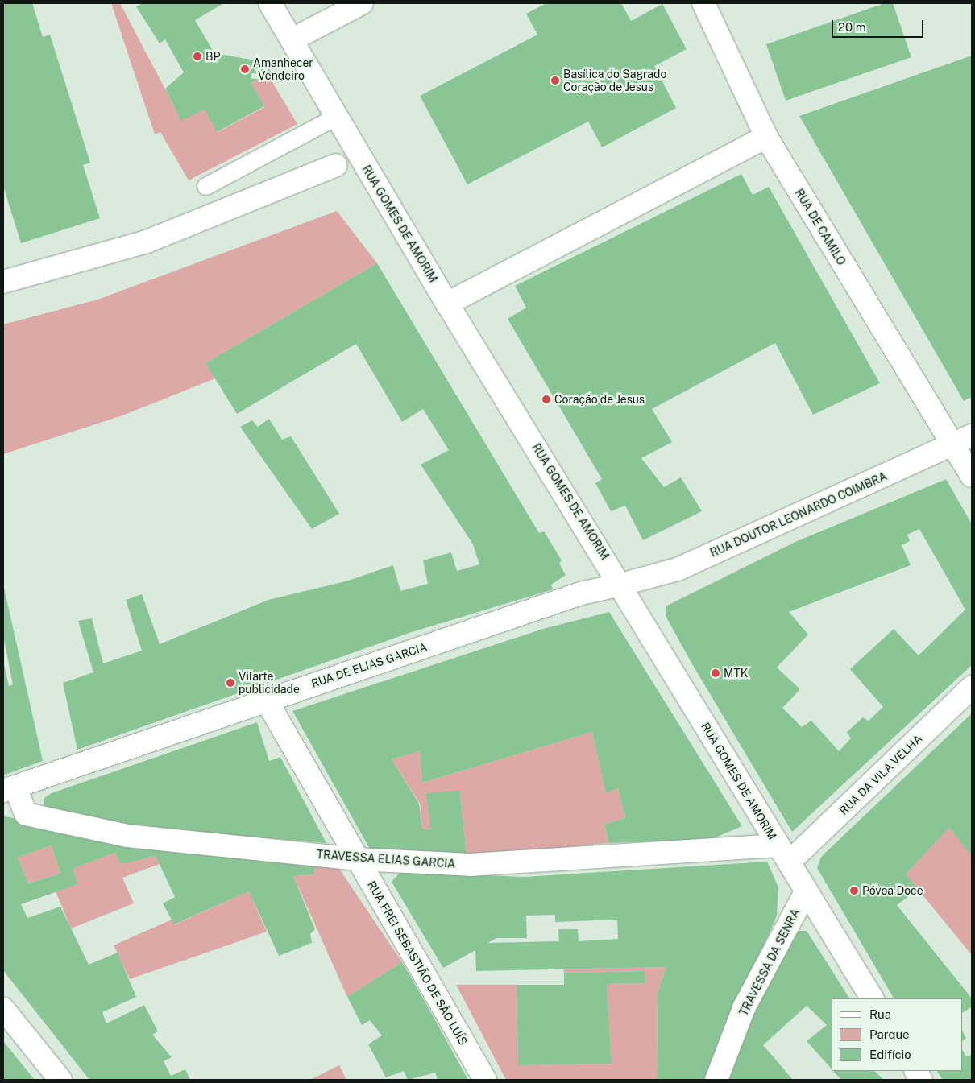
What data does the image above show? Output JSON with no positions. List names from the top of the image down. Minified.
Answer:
{"streets":{"street":["RUA GOMES DE AMORIM","RUA DE CAMILO","RUA DOUTOR LEONARDO COIMBRA","RUA DE ELIAS GARCIA","RUA DA VILA VELHA","TRAVESSA ELIAS GARCIA","TRAVESSA DA SENRA","RUA FREI SEBASTIÃO DE SÃO LUÍS"]},"crossings":[["RUA GOMES DE AMORIM","RUA DOUTOR LEONARDO COIMBRA"],["RUA GOMES DE AMORIM","RUA DE ELIAS GARCIA"],["RUA GOMES DE AMORIM","RUA DA VILA VELHA"],["RUA GOMES DE AMORIM","TRAVESSA ELIAS GARCIA"],["RUA GOMES DE AMORIM","TRAVESSA DA SENRA"],["RUA DE CAMILO","RUA DOUTOR LEONARDO COIMBRA"],["RUA DOUTOR LEONARDO COIMBRA","RUA DE ELIAS GARCIA"],["RUA DE ELIAS GARCIA","TRAVESSA ELIAS GARCIA"],["RUA DE ELIAS GARCIA","RUA FREI SEBASTIÃO DE SÃO LUÍS"],["RUA DA VILA VELHA","TRAVESSA ELIAS GARCIA"],["TRAVESSA ELIAS GARCIA","RUA FREI SEBASTIÃO DE SÃO LUÍS"]],"places":["BP","Amanhecer - Vendeiro","Basílica do Sagrado Coração de Jesus","Coração de Jesus","MTK","Vilarte publicidade","Póvoa Doce"],"legend":["Rua","Parque","Edifício"],"scale_bar":"20 m"}
